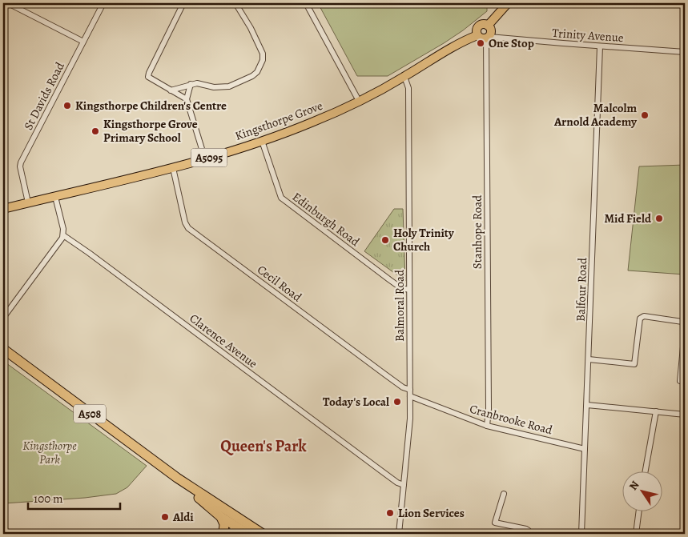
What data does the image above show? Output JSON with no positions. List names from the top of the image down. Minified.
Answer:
{"streets":{"highway":["A508"],"main road":["Kingsthorpe Grove","A5095"],"street":["Trinity Avenue","St Davids Road","Edinburgh Road","Stanhope Road","Cecil Road","Balfour Road","Balmoral Road","Clarence Avenue","Cranbrooke Road"]},"crossings":[["Trinity Avenue","Kingsthorpe Grove"],["Trinity Avenue","Stanhope Road"],["Trinity Avenue","Balfour Road"],["St Davids Road","Kingsthorpe Grove"],["Kingsthorpe Grove","Edinburgh Road"],["Kingsthorpe Grove","Stanhope Road"],["Kingsthorpe Grove","Cecil Road"],["Kingsthorpe Grove","Balmoral Road"],["Edinburgh Road","Balmoral Road"],["Stanhope Road","Cranbrooke Road"],["Cecil Road","Balmoral Road"],["Balfour Road","Cranbrooke Road"],["Balmoral Road","Clarence Avenue"],["Balmoral Road","Cranbrooke Road"]],"districts":["Queen's Park"],"parks":["Kingsthorpe Park"],"places":["One Stop","Kingsthorpe Children's Centre","Malcolm Arnold Academy","Kingsthorpe Grove Primary School","Mid Field","Holy Trinity Church","Today's Local","Lion Services","Aldi"],"scale_bar":"100 m","north":"top left"}
